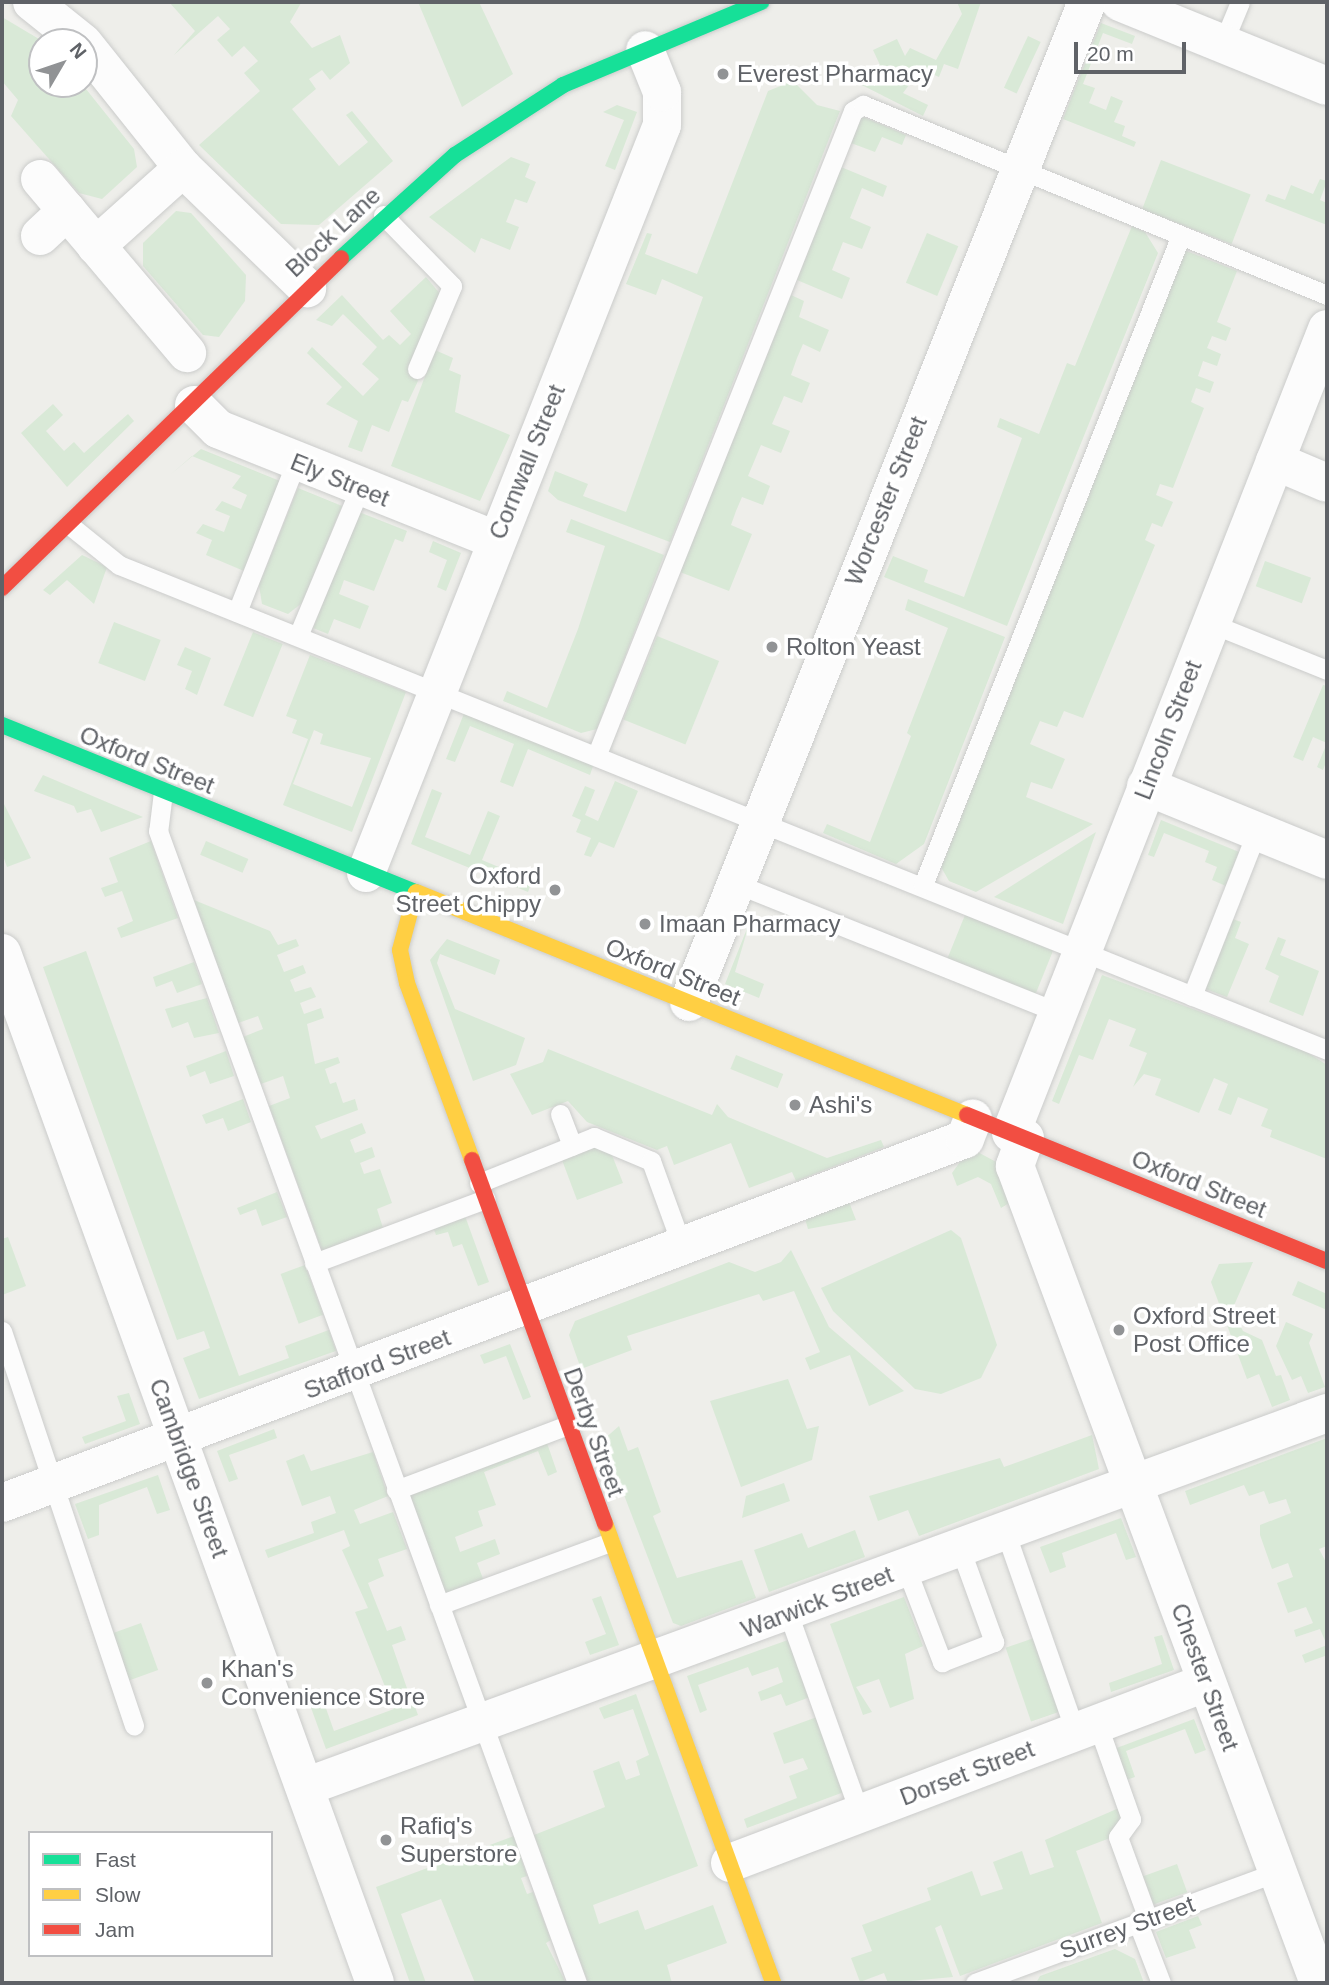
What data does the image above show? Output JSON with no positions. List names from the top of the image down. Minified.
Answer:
{"streets":{"main road":["Block Lane","Oxford Street","Derby Street"],"street":["Cornwall Street","Ely Street","Worcester Street","Lincoln Street","Stafford Street","Cambridge Street","Warwick Street","Chester Street","Dorset Street"],"lane":["Surrey Street"]},"crossings":[["Block Lane","Cornwall Street"],["Block Lane","Ely Street"],["Cornwall Street","Ely Street"],["Cornwall Street","Oxford Street"],["Worcester Street","Oxford Street"],["Lincoln Street","Oxford Street"],["Lincoln Street","Chester Street"],["Oxford Street","Stafford Street"],["Oxford Street","Derby Street"],["Stafford Street","Derby Street"],["Stafford Street","Cambridge Street"],["Derby Street","Warwick Street"],["Derby Street","Dorset Street"],["Cambridge Street","Warwick Street"],["Warwick Street","Chester Street"],["Chester Street","Dorset Street"],["Chester Street","Surrey Street"]],"places":["Everest Pharmacy","Rolton Yeast","Oxford Street Chippy","Imaan Pharmacy","Ashi's","Oxford Street Post Office","Khan's Convenience Store","Rafiq's Superstore"],"legend":["Fast","Slow","Jam"],"scale_bar":"20 m","north":"top right"}
